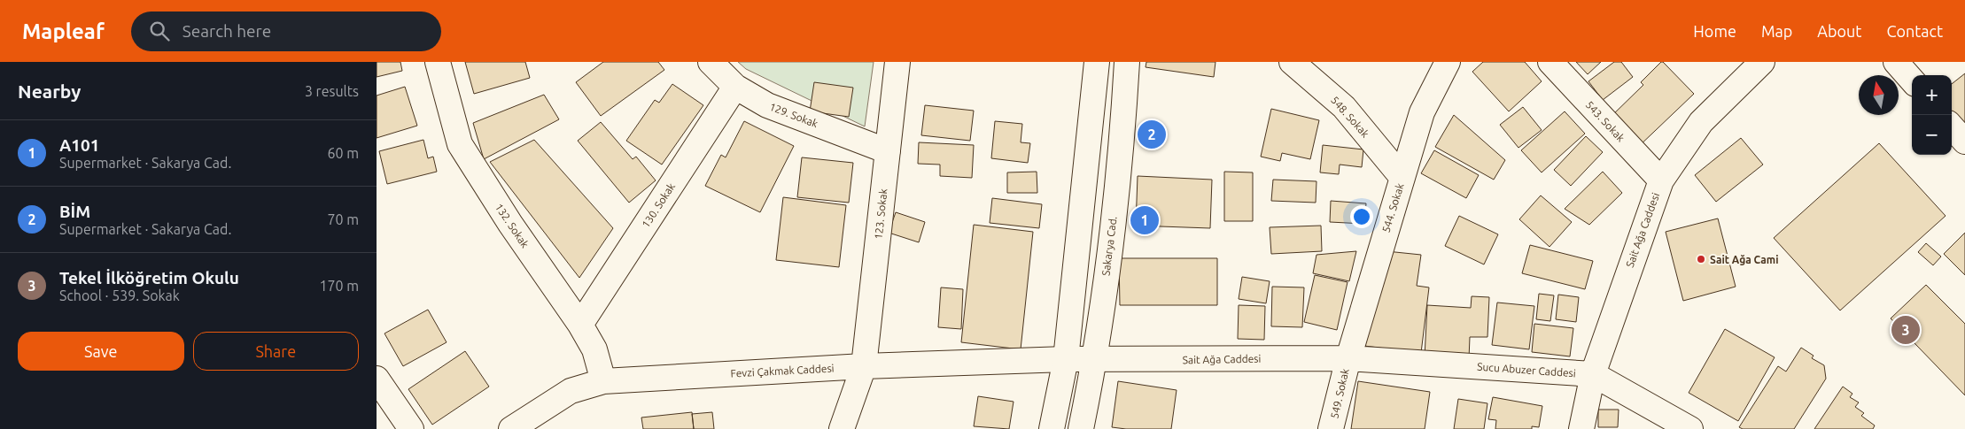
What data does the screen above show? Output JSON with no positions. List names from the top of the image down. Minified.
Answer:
{"streets":{"street":["129. Sokak","548. Sokak","543. Sokak","130. Sokak","544. Sokak","123. Sokak","132. Sokak","Sait Ağa Caddesi","Sakarya Cad.","Sucu Abuzer Caddesi","Fevzi Çakmak Caddesi","549. Sokak"]},"crossings":[["129. Sokak","130. Sokak"],["129. Sokak","123. Sokak"],["548. Sokak","544. Sokak"],["543. Sokak","Sait Ağa Caddesi"],["130. Sokak","132. Sokak"],["544. Sokak","Sait Ağa Caddesi"],["544. Sokak","Sucu Abuzer Caddesi"],["544. Sokak","549. Sokak"],["123. Sokak","Fevzi Çakmak Caddesi"],["132. Sokak","Fevzi Çakmak Caddesi"],["Sait Ağa Caddesi","Sakarya Cad."],["Sait Ağa Caddesi","Sucu Abuzer Caddesi"],["Sait Ağa Caddesi","Fevzi Çakmak Caddesi"],["Sait Ağa Caddesi","549. Sokak"],["Sucu Abuzer Caddesi","549. Sokak"]],"places":["Sait Ağa Cami"],"north":"top","page":{"header":"Mapleaf","search":"Search here","nav":["Home","Map","About","Contact"],"heading":["Nearby","3 results"],"map_buttons":["+","−"],"pins":["2","1","3"],"list":[{"mark":"1","name":"A101","note":"Supermarket · Sakarya Cad.","value":"60 m"},{"mark":"2","name":"BİM","note":"Supermarket · Sakarya Cad.","value":"70 m"},{"mark":"3","name":"Tekel İlköğretim Okulu","note":"School · 539. Sokak","value":"170 m"}],"buttons":["Save","Share"]}}
